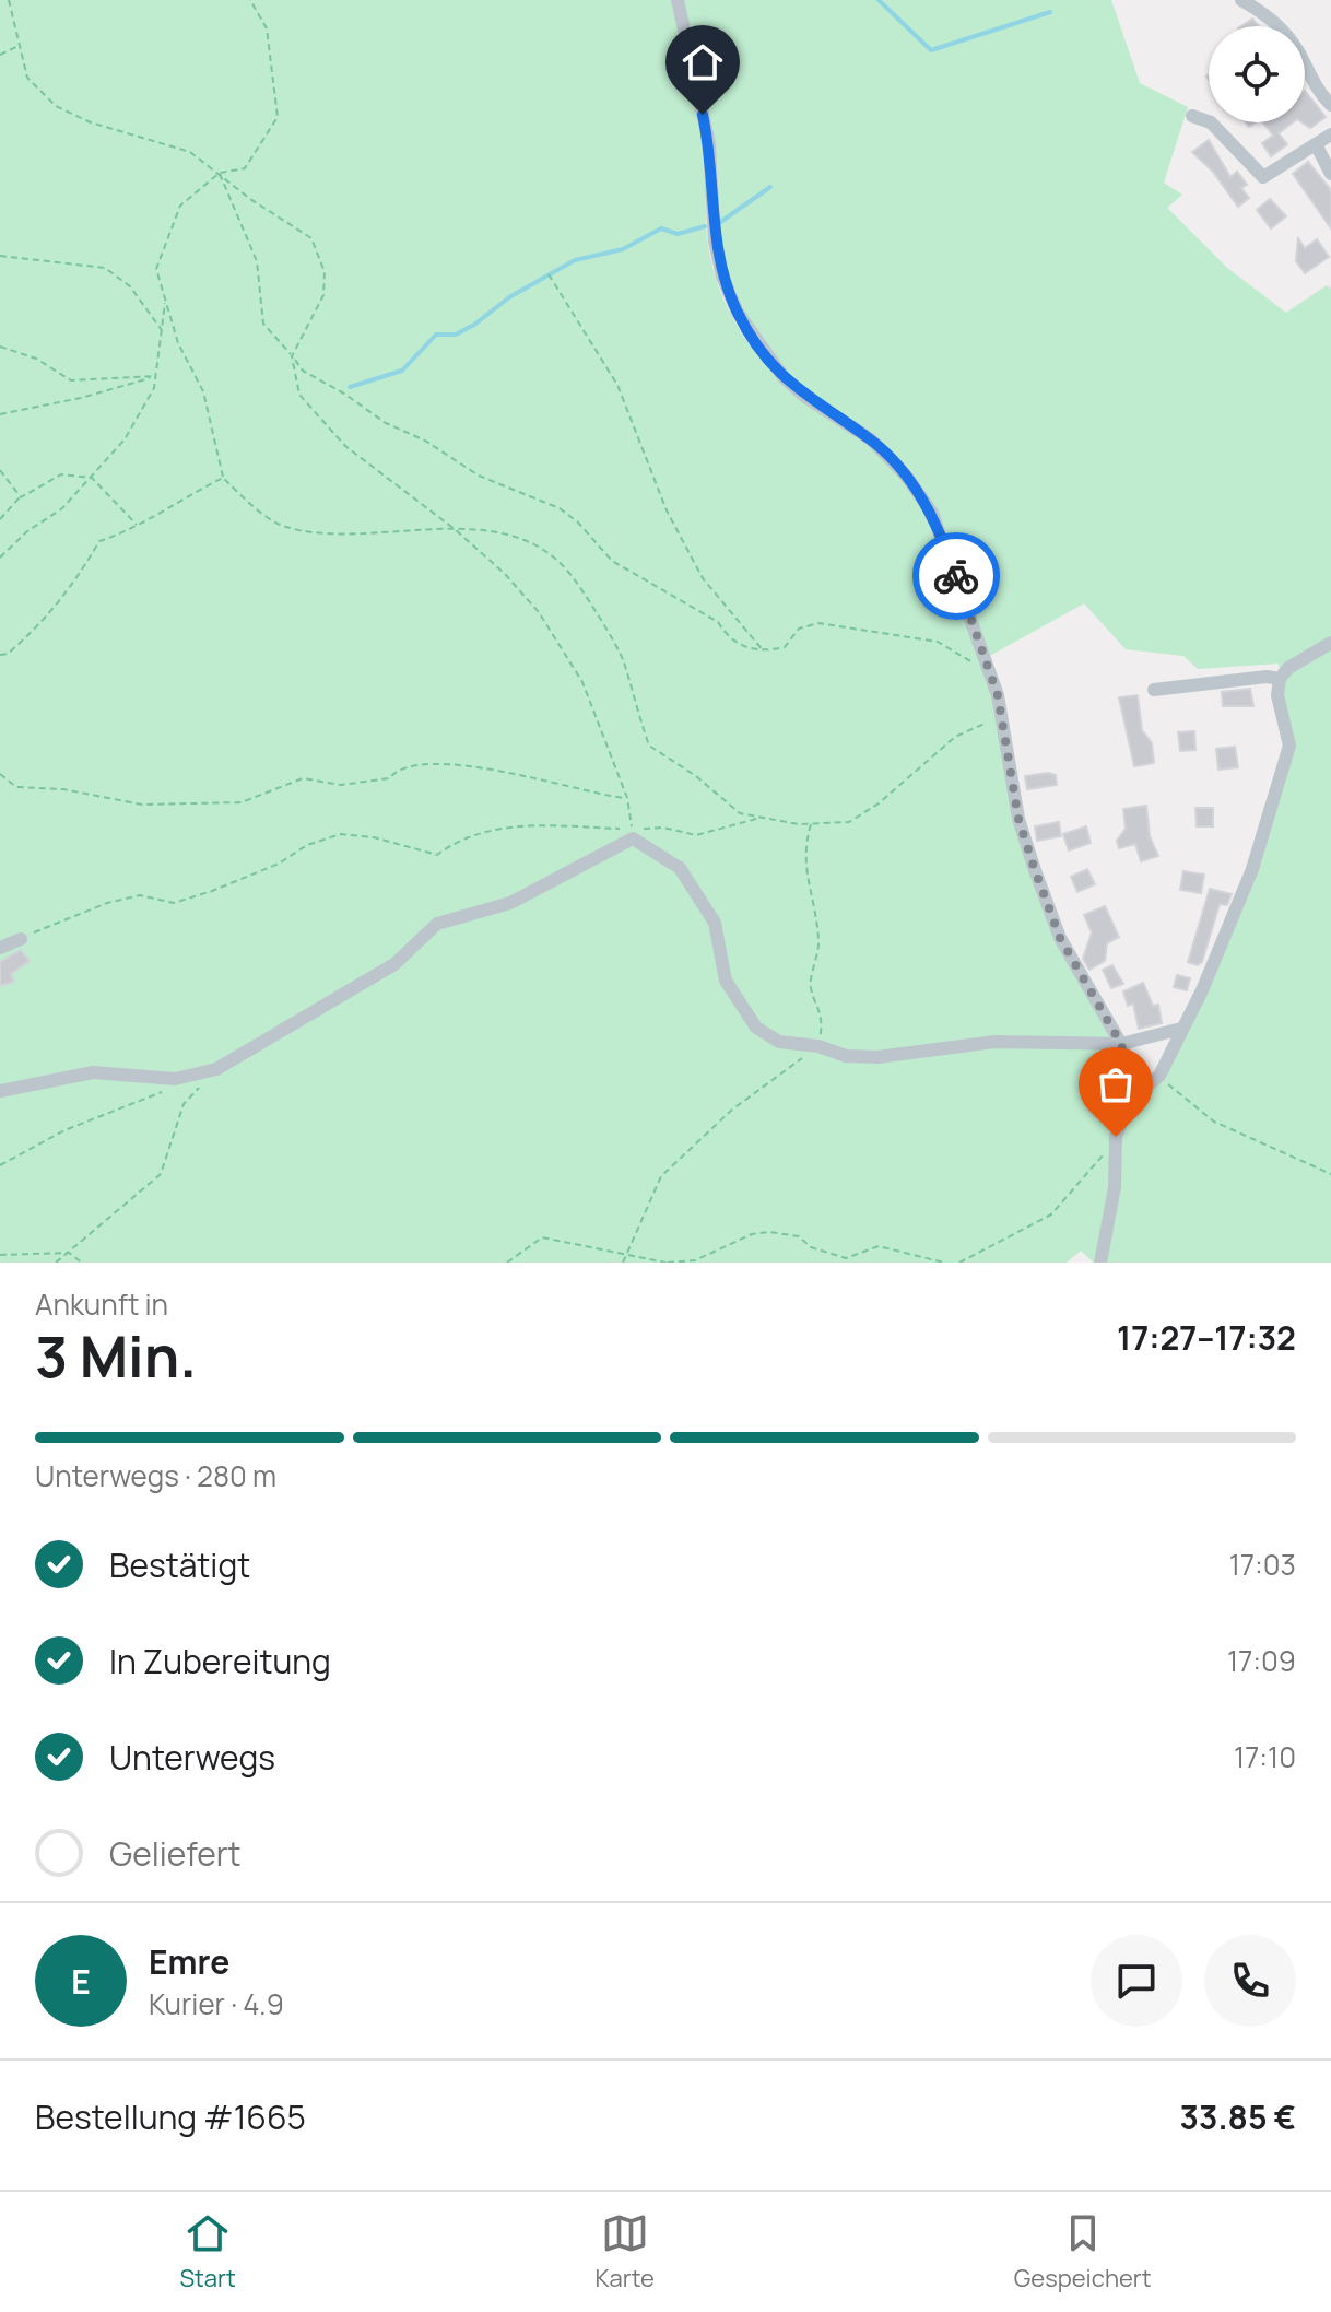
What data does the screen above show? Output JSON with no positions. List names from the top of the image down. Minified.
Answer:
{"page":{"heading":["3 Min.","Ankunft in","17:27–17:32"],"panel":["Emre","Kurier · 4.9","Bestellung #1665","33.85 €"],"bar":"Unterwegs · 280 m","list":[["Bestätigt","17:03"],["In Zubereitung","17:09"],["Unterwegs","17:10"],"Geliefert"],"round":"E","tabs":["Start","Karte","Gespeichert"]}}
